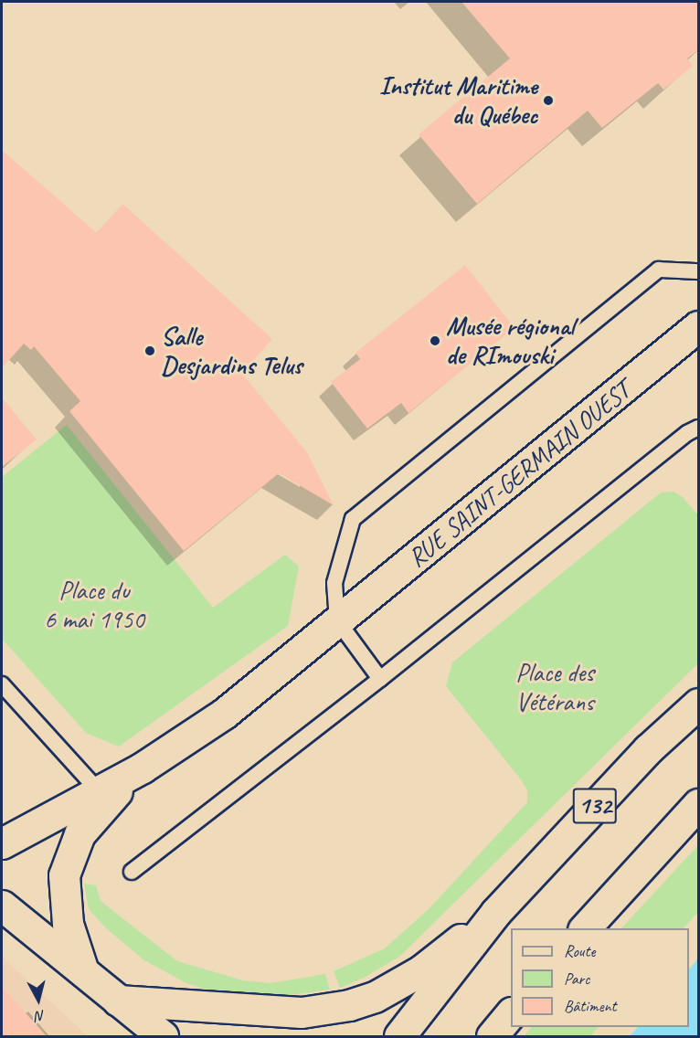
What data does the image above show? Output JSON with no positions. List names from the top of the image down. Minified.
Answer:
{"streets":{"street":["RUE SAINT-GERMAIN OUEST","132"]},"parks":["Place du 6 mai 1950","Place des Vétérans"],"places":["Institut Maritime du Québec","Musée régional de RImouski","Salle Desjardins Telus"],"legend":["Route","Parc","Bâtiment"],"north":"bottom"}
